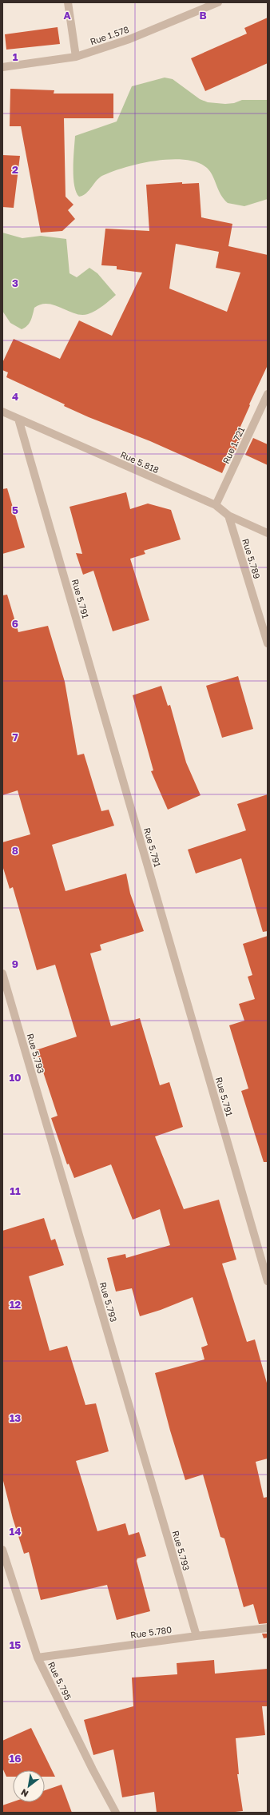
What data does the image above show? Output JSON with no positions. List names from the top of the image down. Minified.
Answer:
{"streets":{"street":["Rue 1.578","Rue 1.721","Rue 5.818","Rue 5.789","Rue 5.791","Rue 5.793","Rue 5.780","Rue 5.795"]},"crossings":[["Rue 1.721","Rue 5.818"],["Rue 5.818","Rue 5.789"],["Rue 5.818","Rue 5.791"],["Rue 5.793","Rue 5.780"],["Rue 5.780","Rue 5.795"]],"north":"bottom left","grid":{"columns":["A","B"],"rows":["1","2","3","4","5","6","7","8","9","10","11","12","13","14","15","16"]}}
